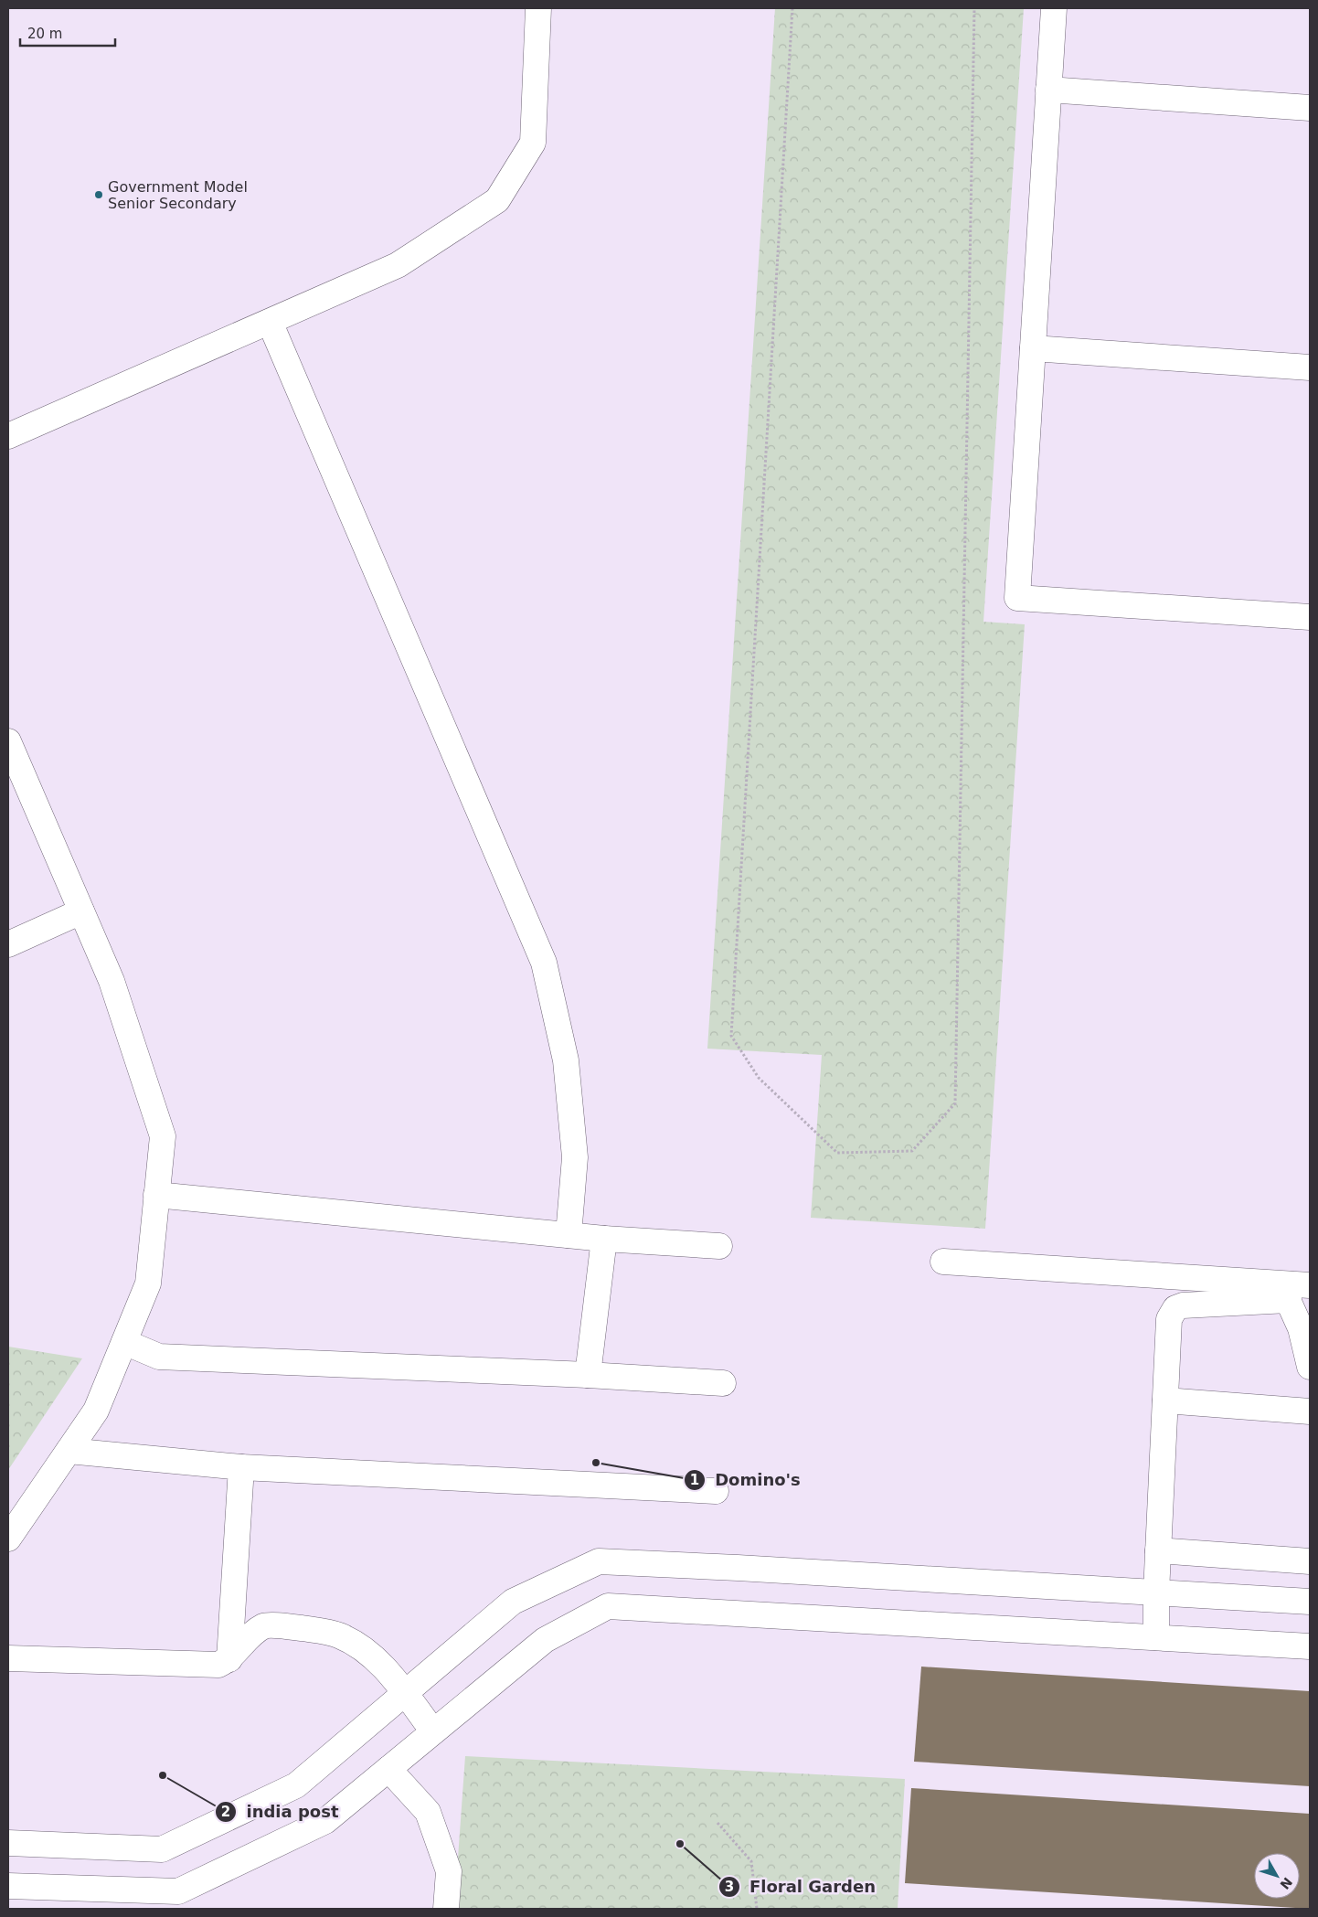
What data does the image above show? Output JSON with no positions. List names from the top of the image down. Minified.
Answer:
{"places":["Government Model Senior Secondary","Domino's","india post","Floral Garden"],"scale_bar":"20 m","north":"bottom right"}
